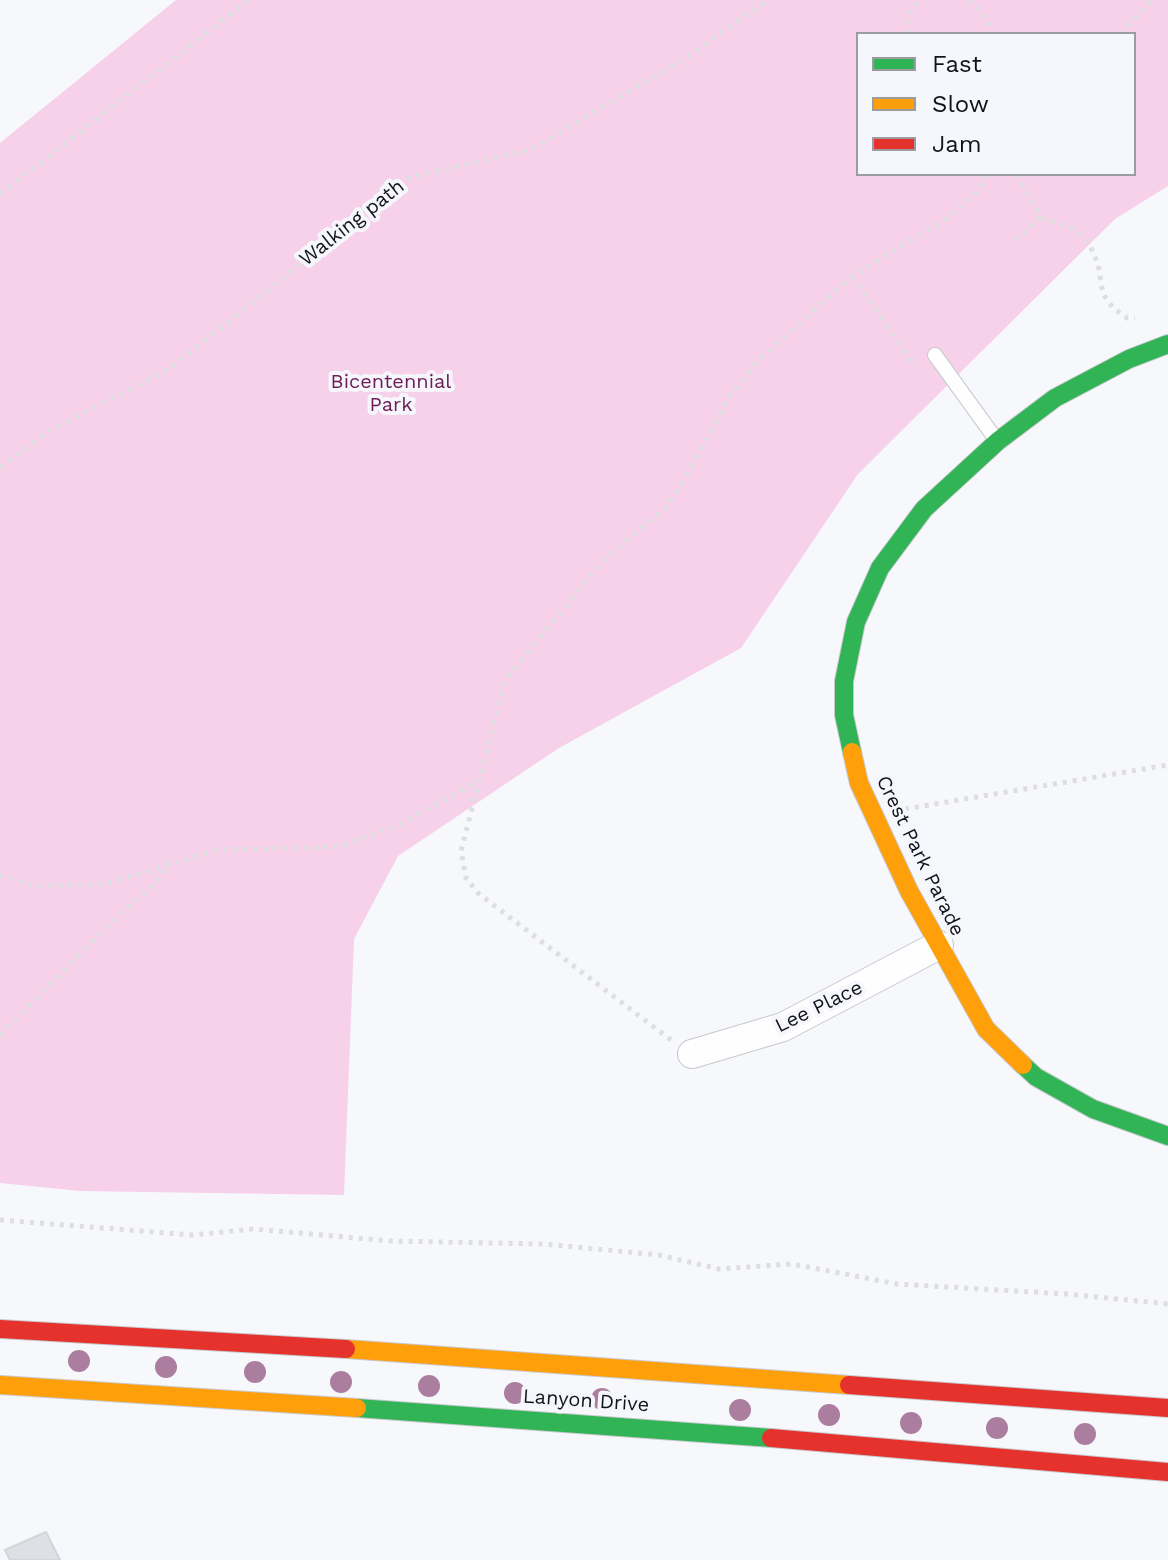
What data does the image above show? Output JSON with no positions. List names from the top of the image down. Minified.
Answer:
{"streets":{"main road":["Crest Park Parade","Lanyon Drive"],"street":["Lee Place"],"path":["Walking path"]},"crossings":[["Crest Park Parade","Lee Place"]],"parks":["Bicentennial Park"],"legend":["Fast","Slow","Jam"]}
